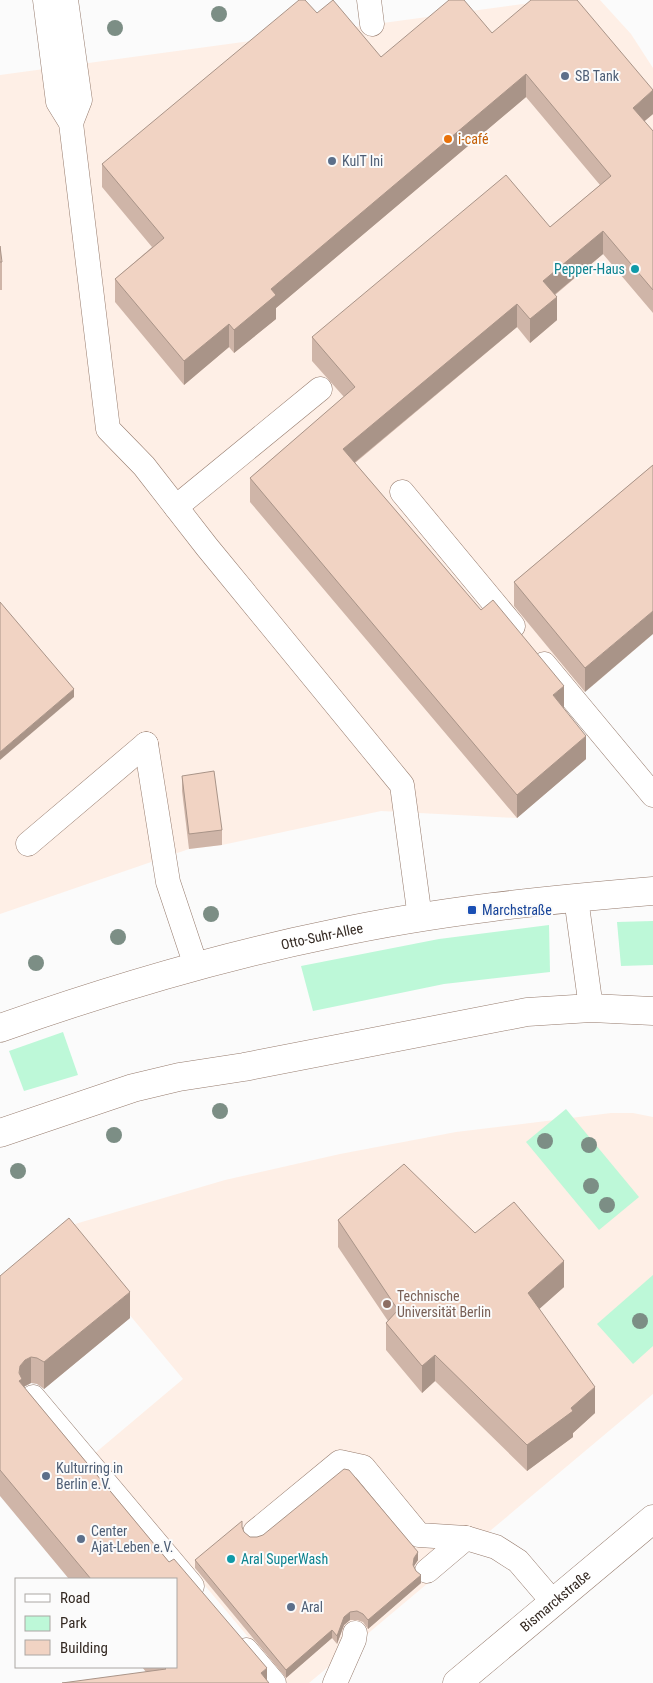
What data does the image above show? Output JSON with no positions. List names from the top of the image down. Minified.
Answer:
{"streets":{"main road":["Otto-Suhr-Allee","Bismarckstraße"]},"places":{"other":["SB Tank","i-café","KulT Ini","Pepper-Haus","Technische Universität Berlin","Kulturring in Berlin e.V.","Center Ajat-Leben e.V.","Aral SuperWash","Aral"],"transit":["Marchstraße"]},"legend":["Road","Park","Building"]}
